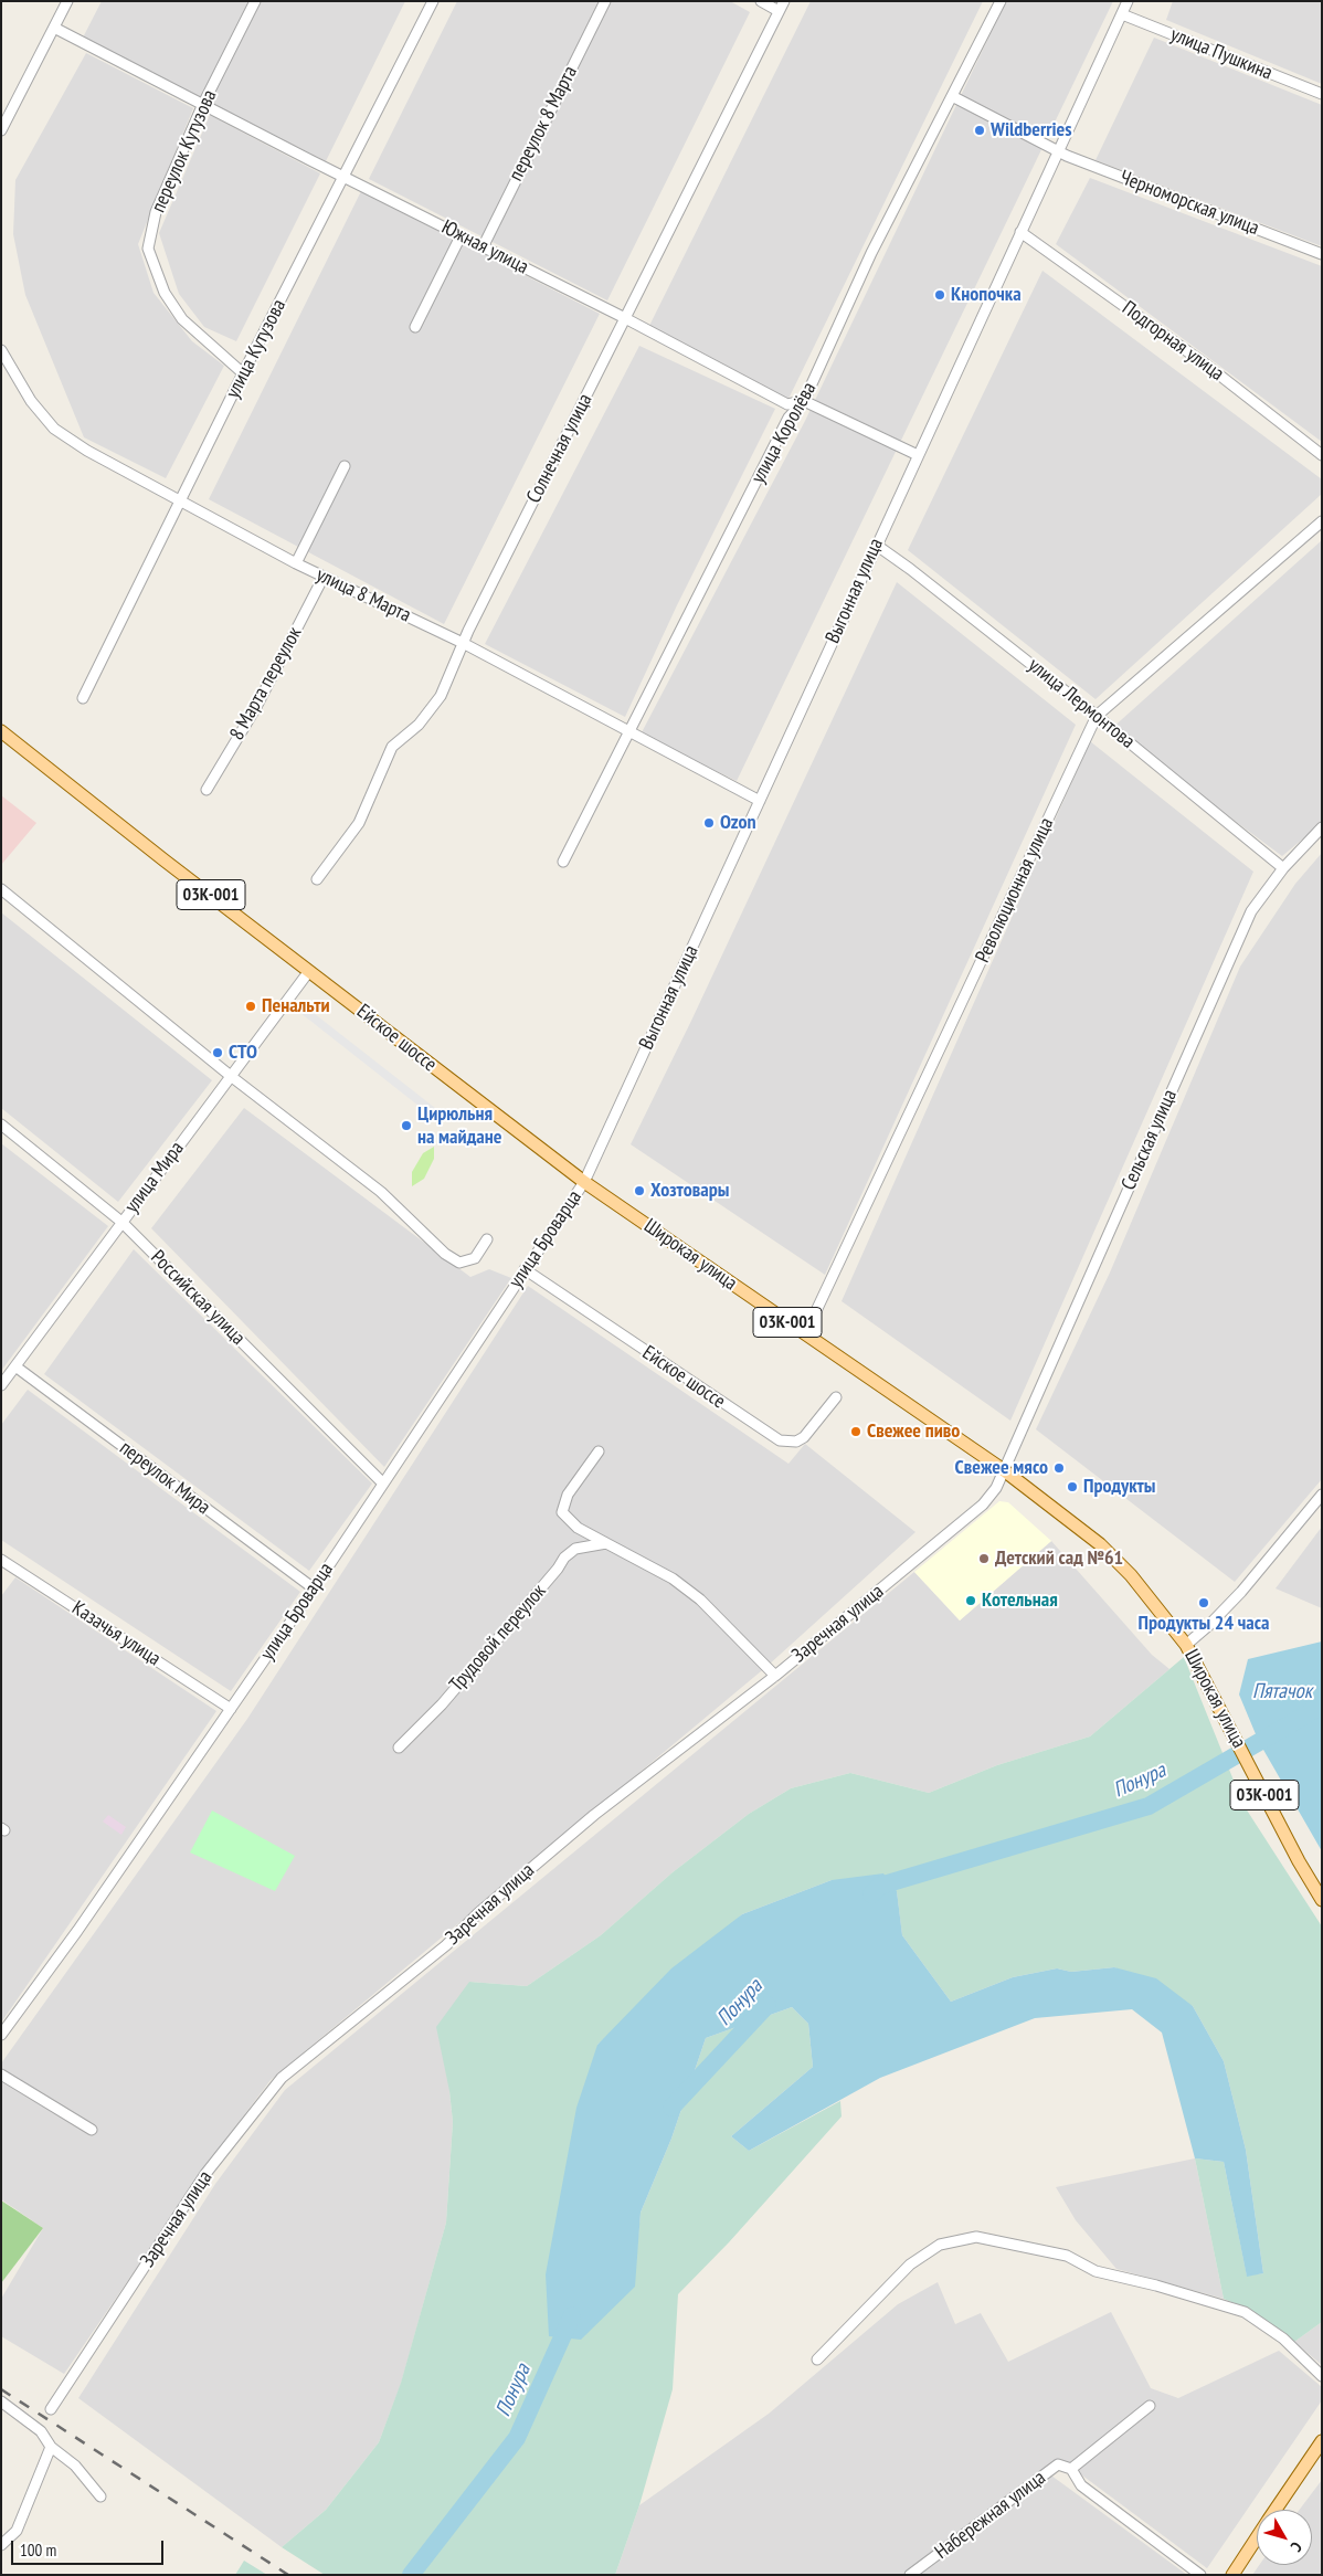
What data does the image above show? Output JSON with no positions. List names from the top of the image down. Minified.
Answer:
{"streets":{"main road":["03К-001","Ейское шоссе","Широкая улица"],"street":["улица Пушкина","переулок 8 Марта","переулок Кутузова","Черноморская улица","Южная улица","Подгорная улица","улица Кутузова","улица Королёва","Солнечная улица","Выгонная улица","улица 8 Марта","8 Марта переулок","улица Лермонтова","Революционная улица","Сельская улица","улица Мира","улица Броварца","Российская улица","переулок Мира","Заречная улица","Казачья улица","Трудовой переулок","Набережная улица"]},"crossings":[["улица Пушкина","Выгонная улица"],["переулок 8 Марта","Южная улица"],["переулок Кутузова","Южная улица"],["переулок Кутузова","улица Кутузова"],["Черноморская улица","улица Королёва"],["Черноморская улица","Выгонная улица"],["Южная улица","улица Кутузова"],["Южная улица","улица Королёва"],["Южная улица","Солнечная улица"],["Южная улица","Выгонная улица"],["Подгорная улица","Выгонная улица"],["улица Кутузова","улица 8 Марта"],["улица Королёва","улица 8 Марта"],["Солнечная улица","улица 8 Марта"],["Выгонная улица","улица 8 Марта"],["Выгонная улица","улица Лермонтова"],["Выгонная улица","Ейское шоссе"],["Выгонная улица","улица Броварца"],["Выгонная улица","Широкая улица"],["улица 8 Марта","8 Марта переулок"],["улица Лермонтова","Революционная улица"],["улица Лермонтова","Сельская улица"],["Революционная улица","Широкая улица"],["Ейское шоссе","улица Мира"],["Ейское шоссе","улица Броварца"],["Ейское шоссе","Широкая улица"],["Сельская улица","Широкая улица"],["Сельская улица","Заречная улица"],["улица Мира","Российская улица"],["улица Мира","переулок Мира"],["улица Броварца","Широкая улица"],["улица Броварца","Российская улица"],["улица Броварца","переулок Мира"],["улица Броварца","Казачья улица"],["Широкая улица","Заречная улица"]],"water":["Пятачок","Понура"],"places":["Wildberries","Кнопочка","Ozon","Пенальти","СТО","Цирюльня на майдане","Хозтовары","Свежее пиво","Свежее мясо","Продукты","Детский сад №61","Котельная","Продукты 24 часа"],"scale_bar":"100 m","north":"bottom right"}
